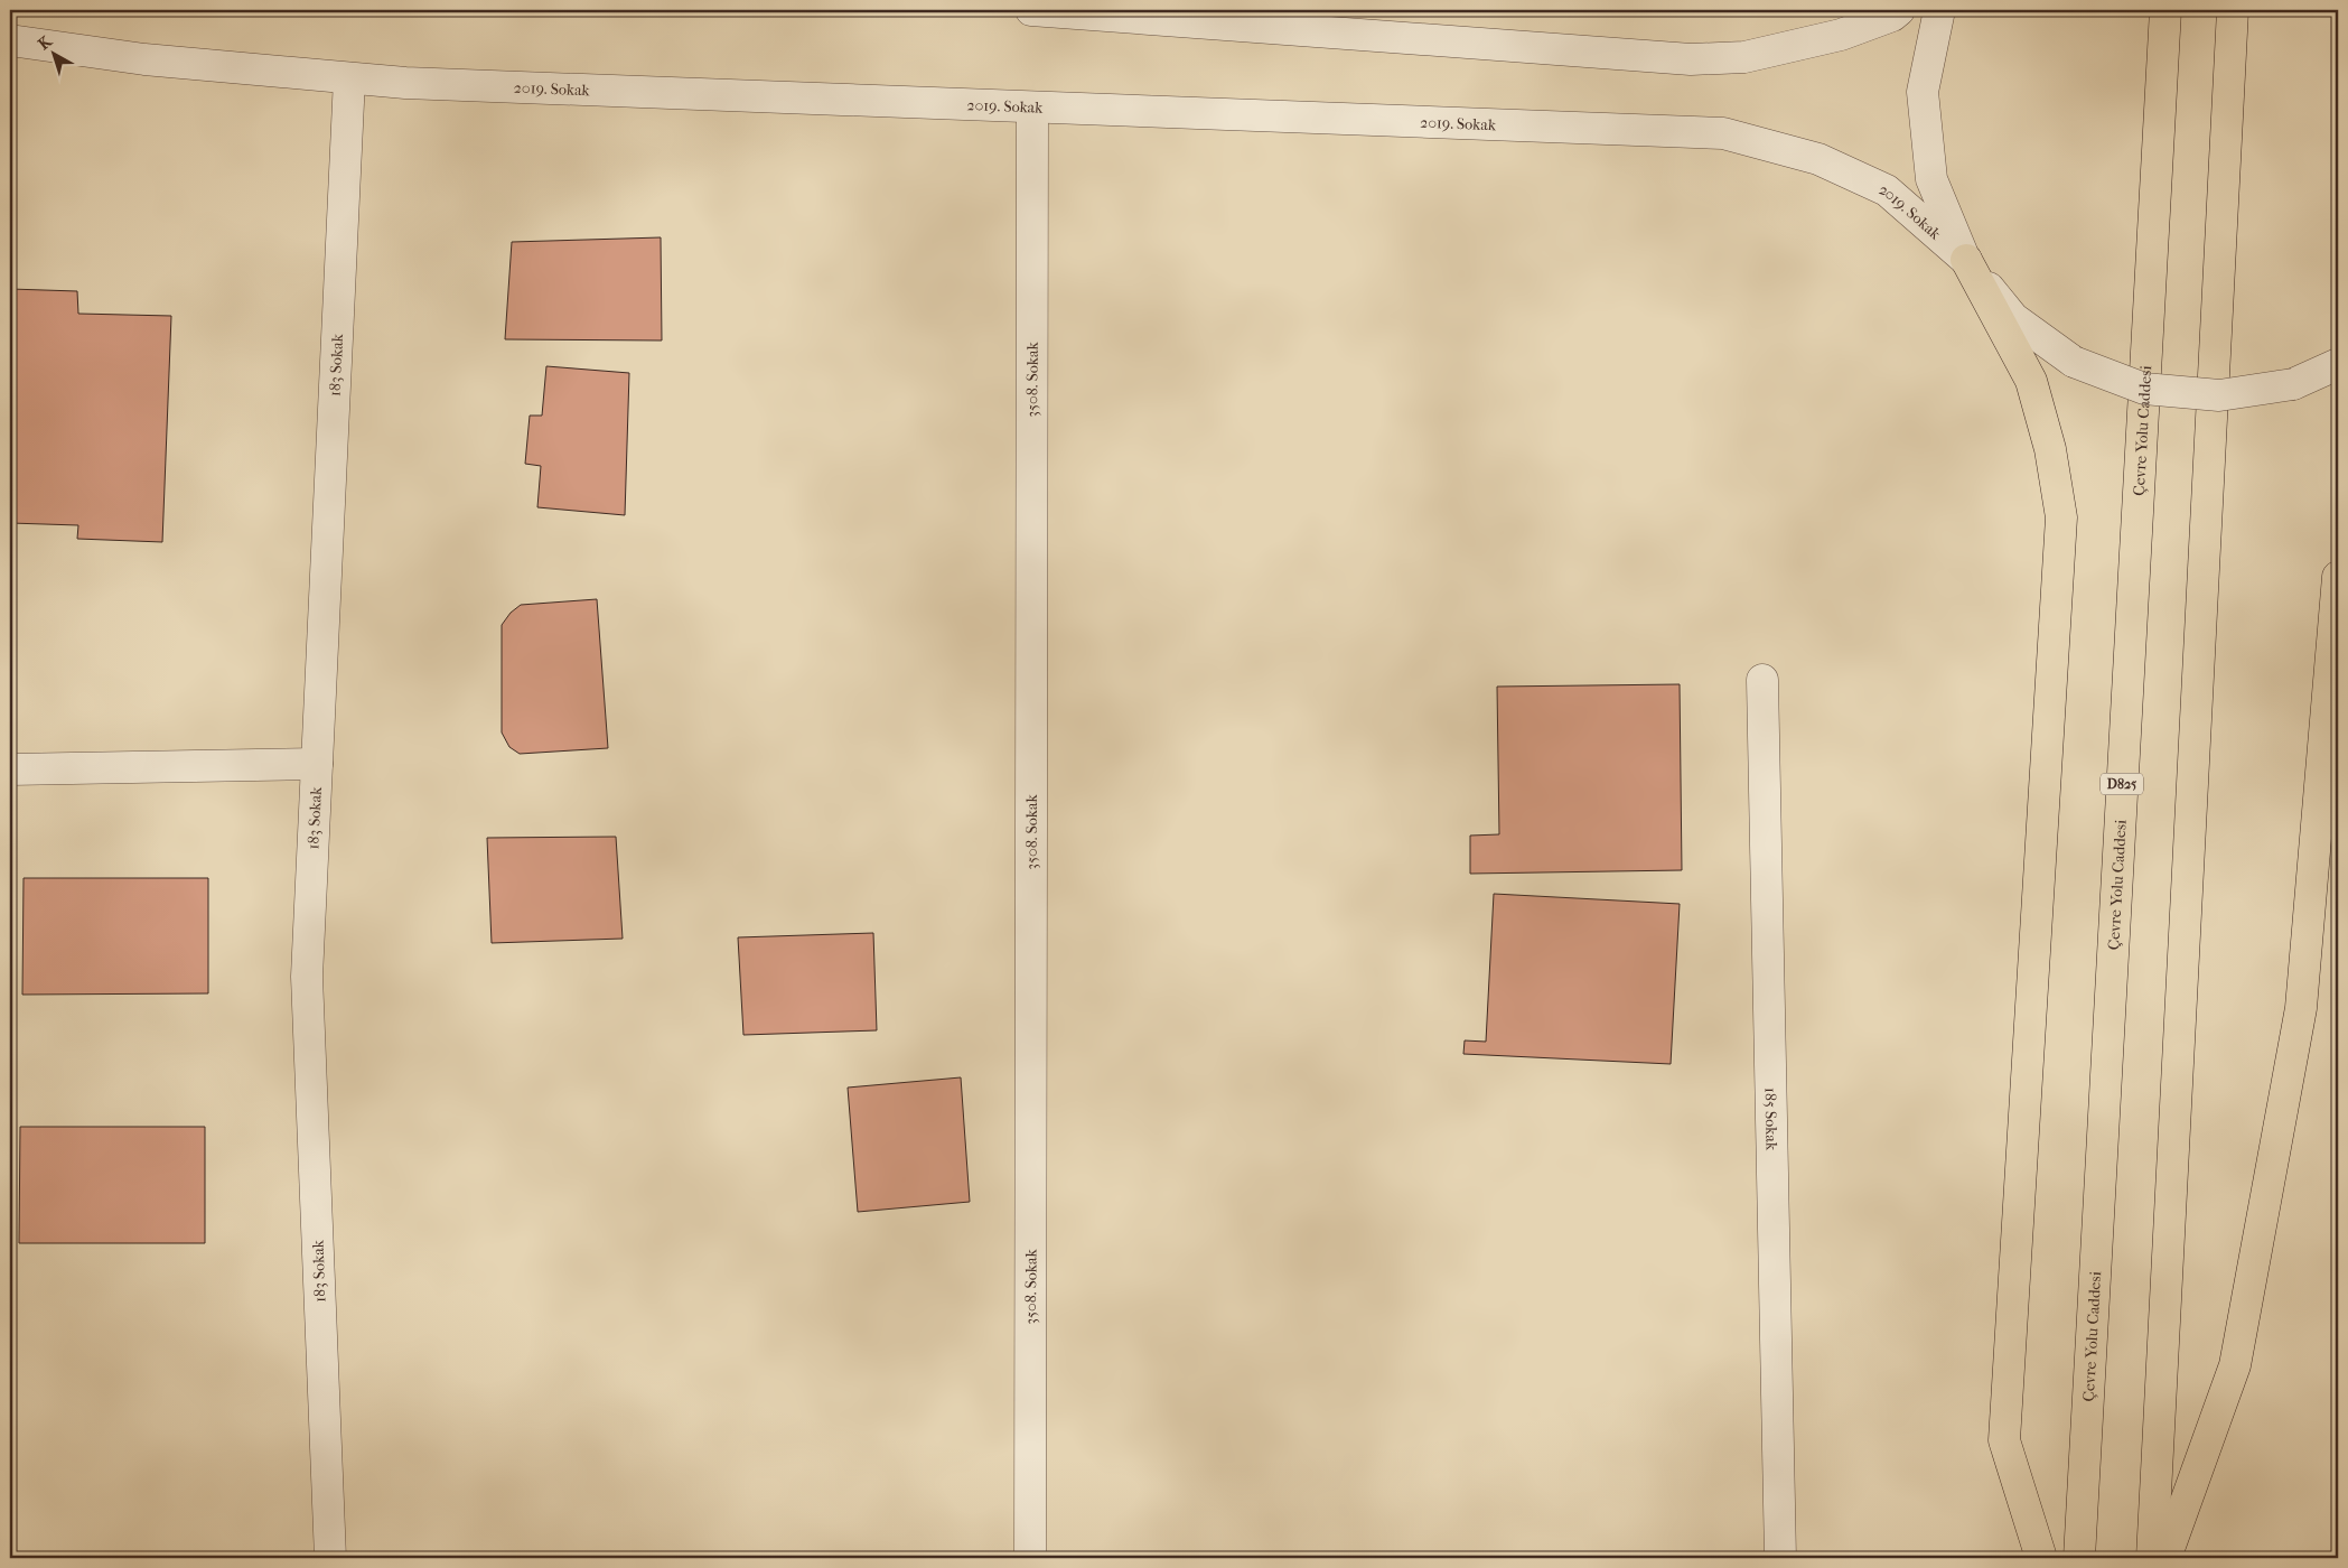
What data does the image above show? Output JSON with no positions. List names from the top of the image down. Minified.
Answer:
{"streets":{"highway":["Çevre Yolu Caddesi","D825"],"street":["2019. Sokak","183 Sokak","3508. Sokak","185 Sokak"]},"crossings":[["2019. Sokak","183 Sokak"],["2019. Sokak","3508. Sokak"]],"north":"top left"}
